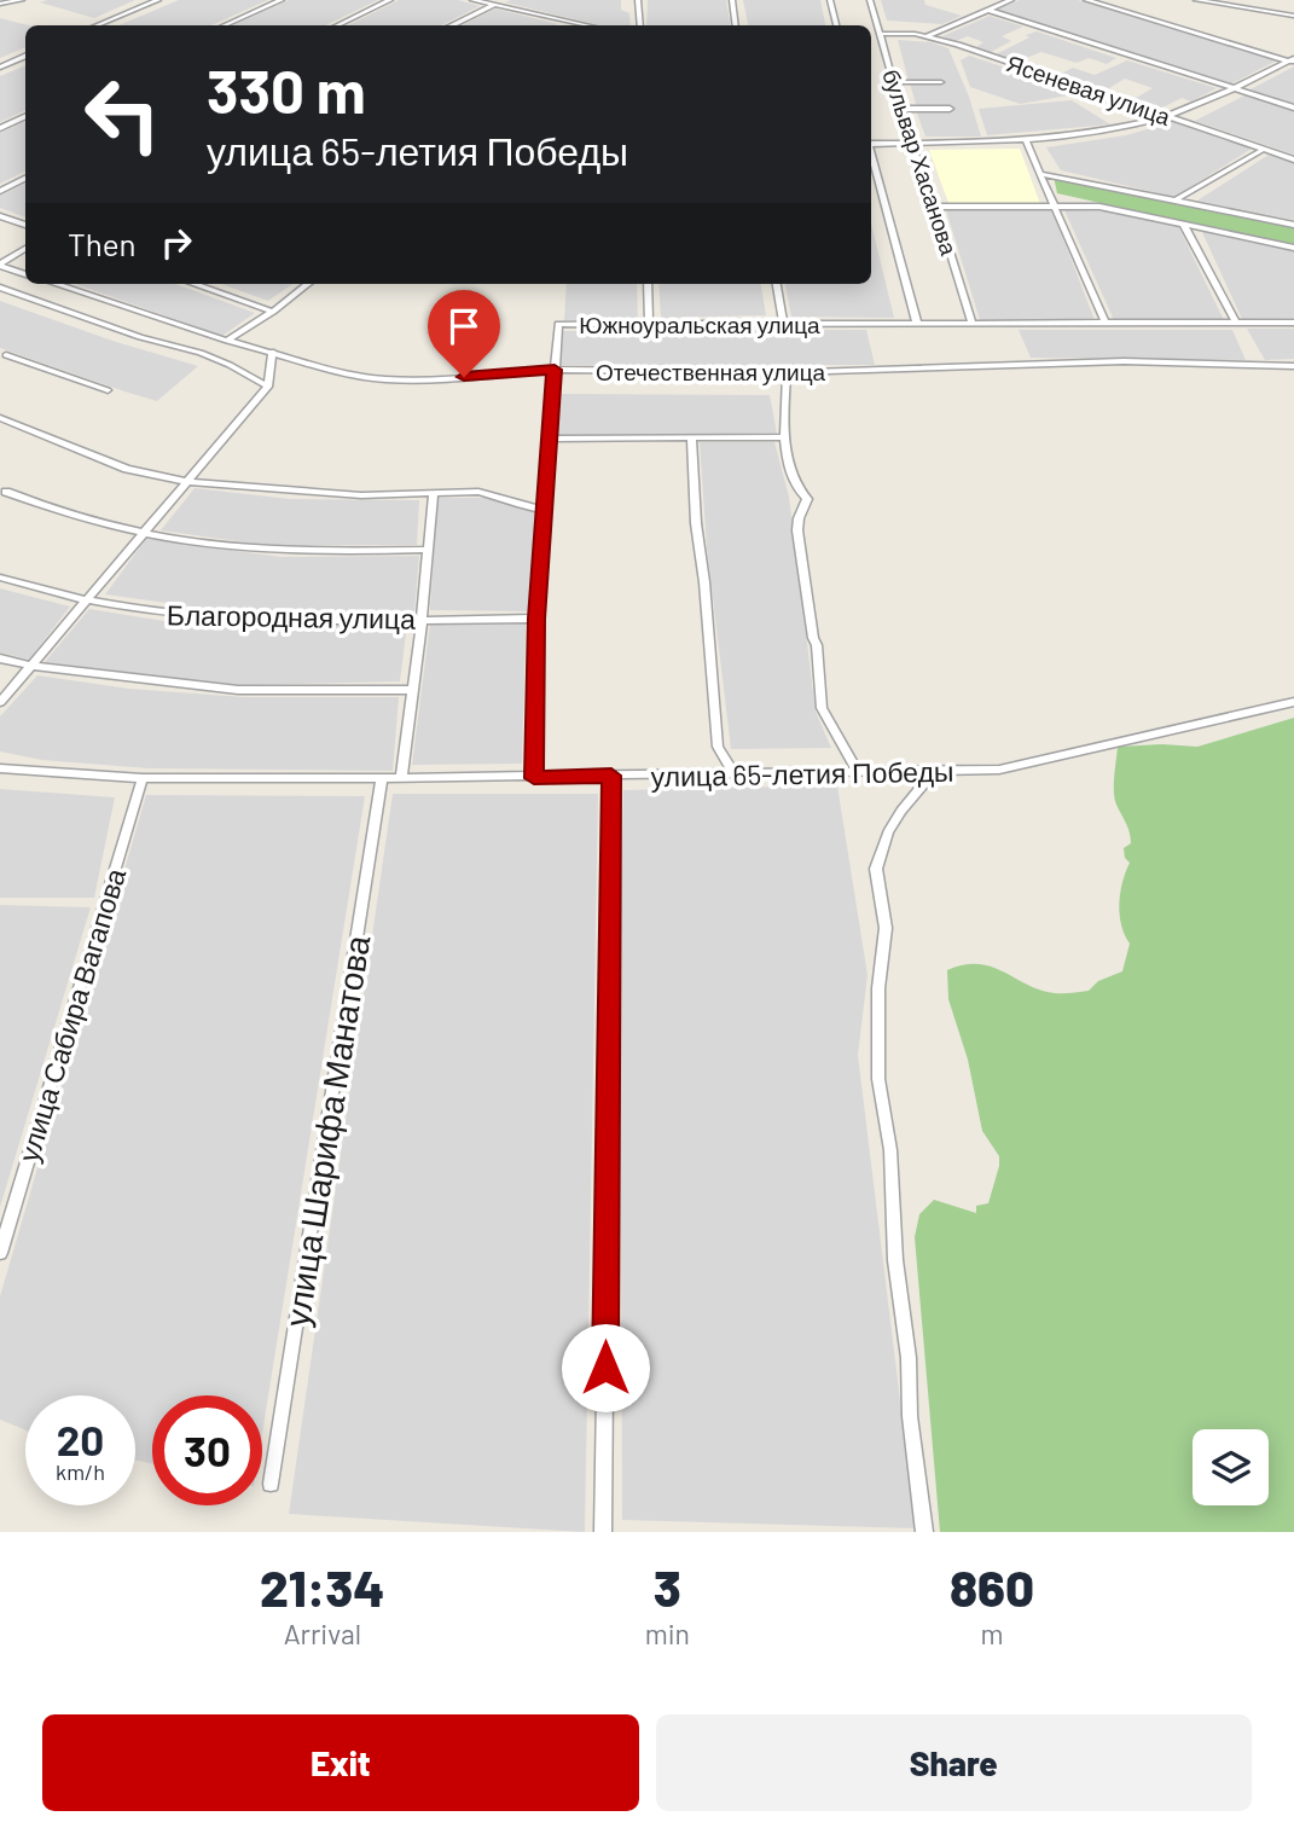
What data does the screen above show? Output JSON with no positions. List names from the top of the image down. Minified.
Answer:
{"streets":{"street":["Ясеневая улица","бульвар Хасанова","Южноуральская улица","Отечественная улица","Благородная улица","улица 65-летия Победы","улица Сабира Вагапова","улица Шарифа Манатова"]},"crossings":[["Ясеневая улица","бульвар Хасанова"],["бульвар Хасанова","Южноуральская улица"],["Южноуральская улица","Отечественная улица"],["Южноуральская улица","Благородная улица"],["Южноуральская улица","улица 65-летия Победы"],["улица 65-летия Победы","улица Сабира Вагапова"],["улица 65-летия Победы","улица Шарифа Манатова"]],"page":{"turn":["330 m","улица 65-летия Победы"],"then":"Then","speed":"20 km/h","limit":"30","eta":["21:34","Arrival","3","min","860","m"],"buttons":["Exit","Share"]}}
